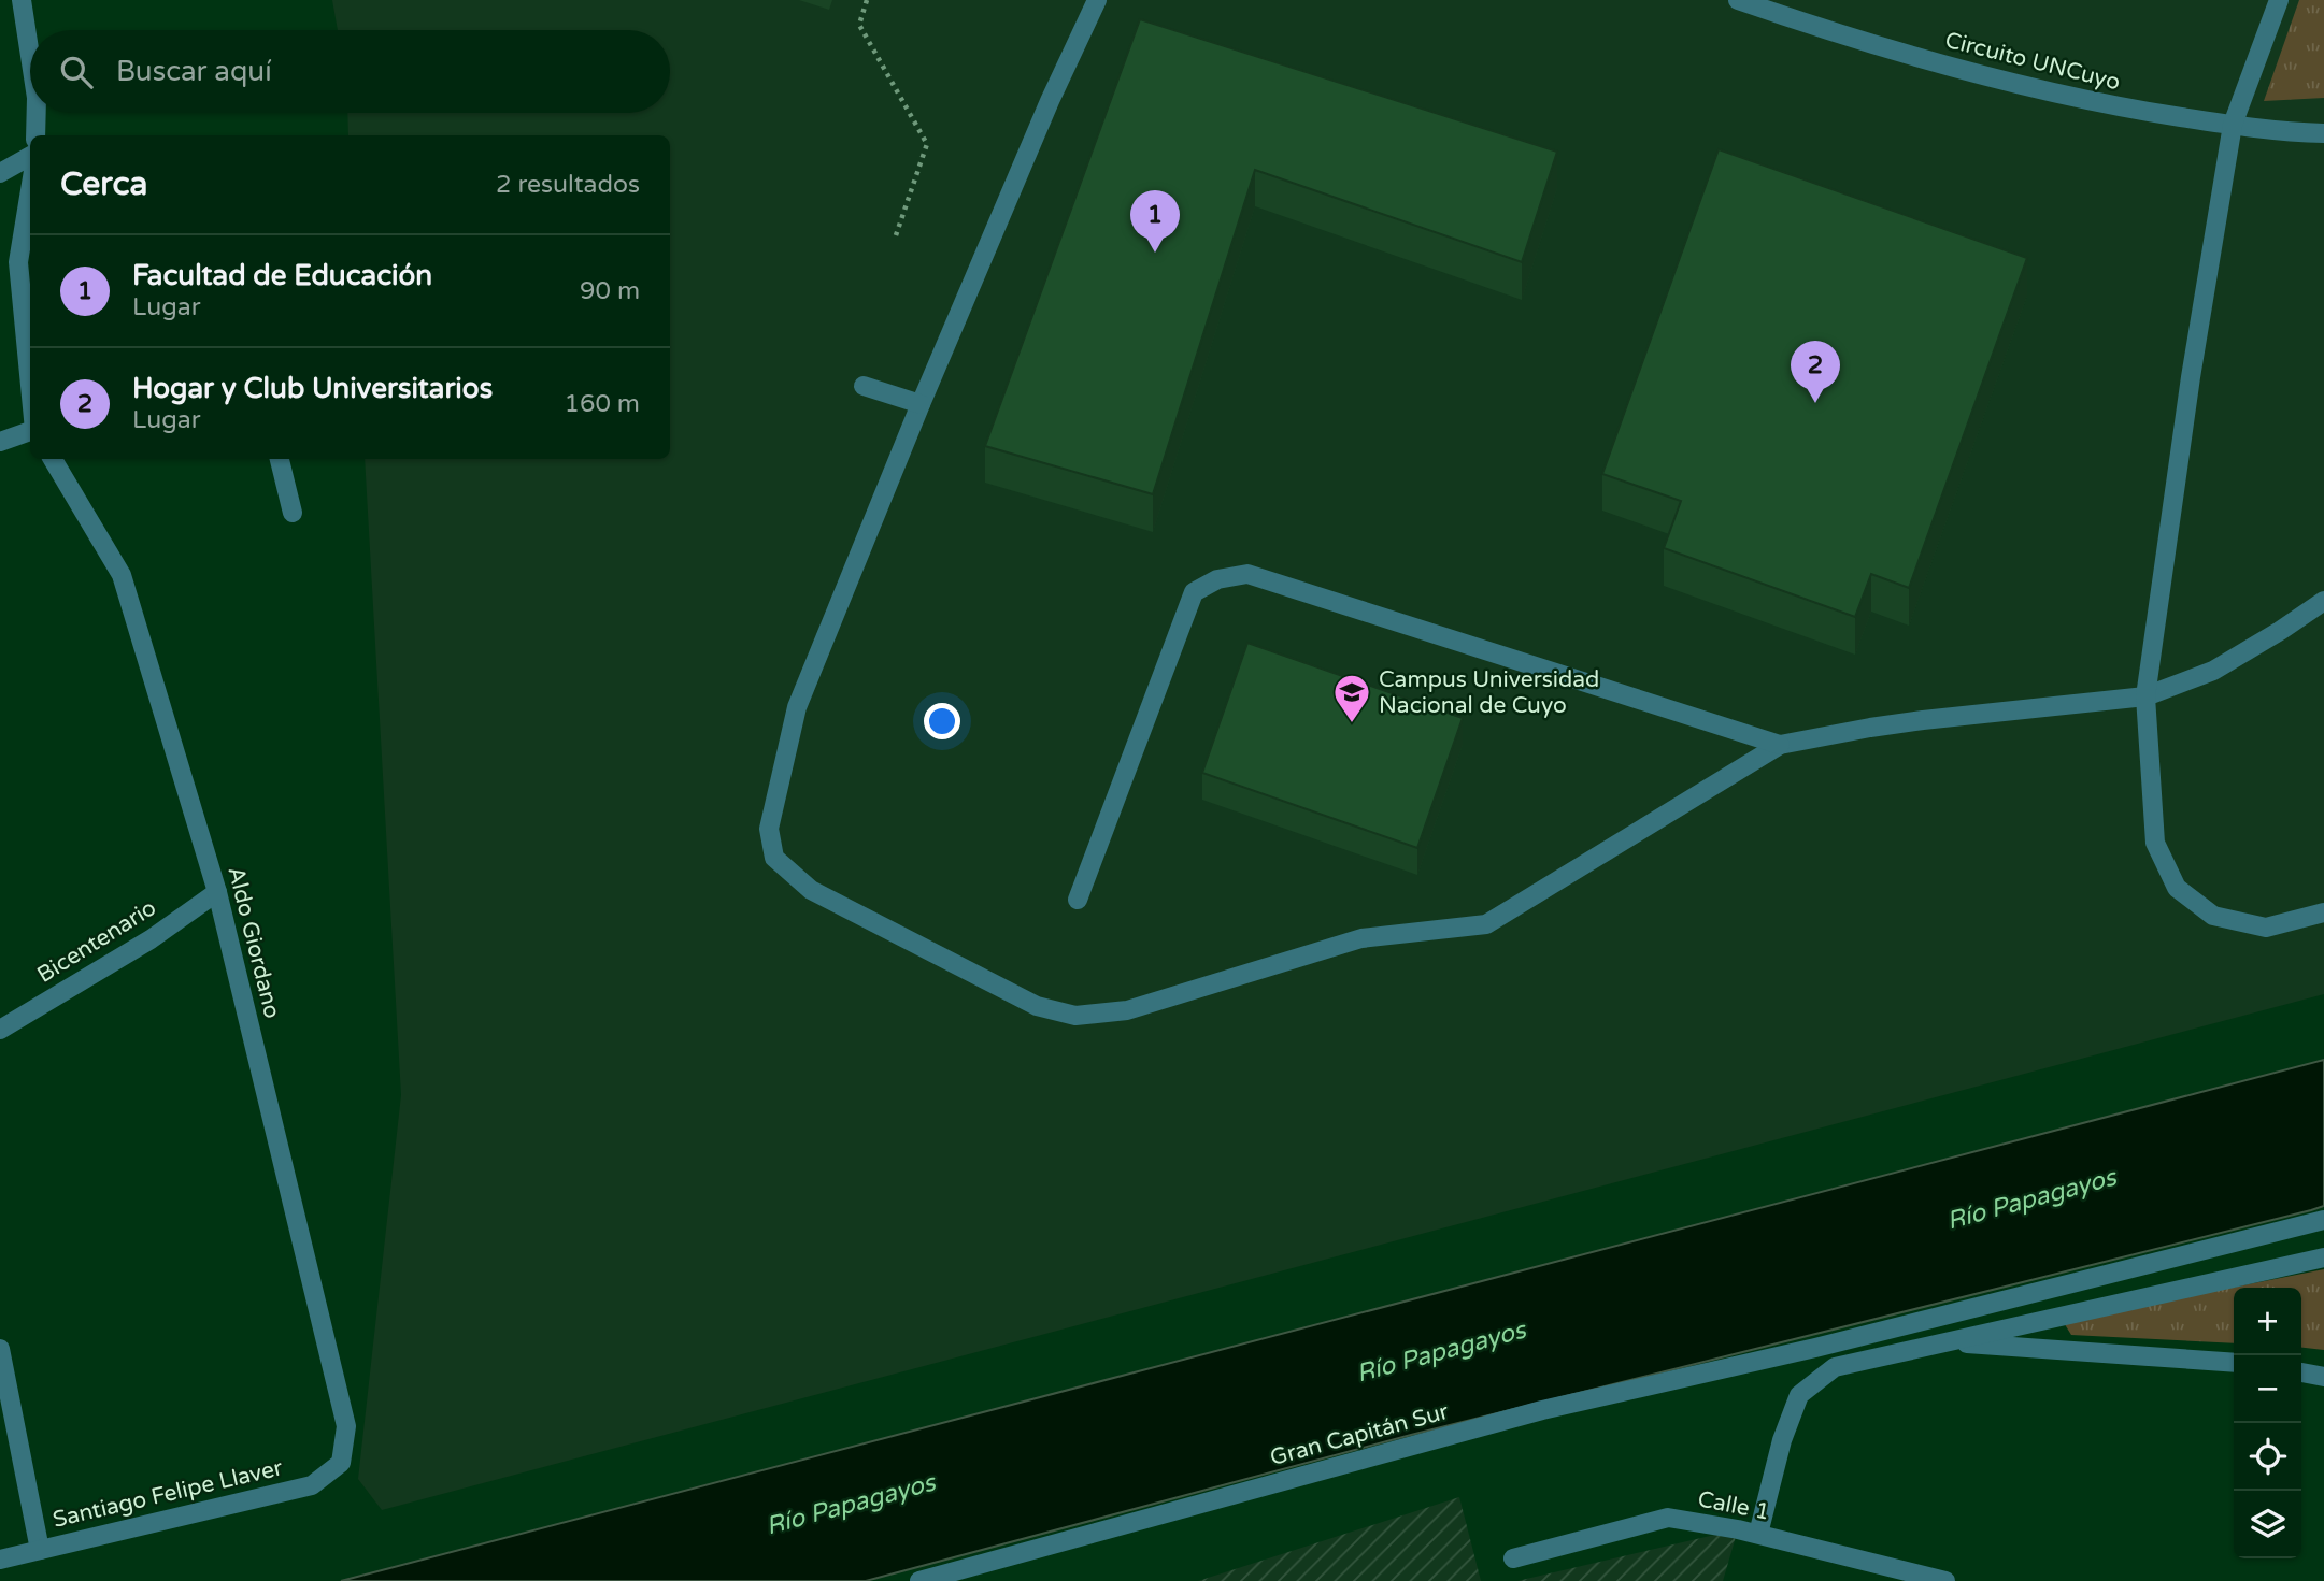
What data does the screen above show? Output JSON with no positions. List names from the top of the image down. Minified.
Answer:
{"streets":{"street":["Circuito UNCuyo","Bicentenario","Aldo Giordano","Gran Capitán Sur","Santiago Felipe Llaver","Calle 1"]},"crossings":[["Bicentenario","Aldo Giordano"],["Aldo Giordano","Santiago Felipe Llaver"]],"water":["Río Papagayos"],"places":{"school or university":["Campus Universidad Nacional de Cuyo"]},"page":{"search":"Buscar aquí","heading":["Cerca","2 resultados"],"pins":["1","2"],"list":[{"mark":"1","name":"Facultad de Educación","note":"Lugar","value":"90 m"},{"mark":"2","name":"Hogar y Club Universitarios","note":"Lugar","value":"160 m"}],"map_buttons":["+","−"]}}
